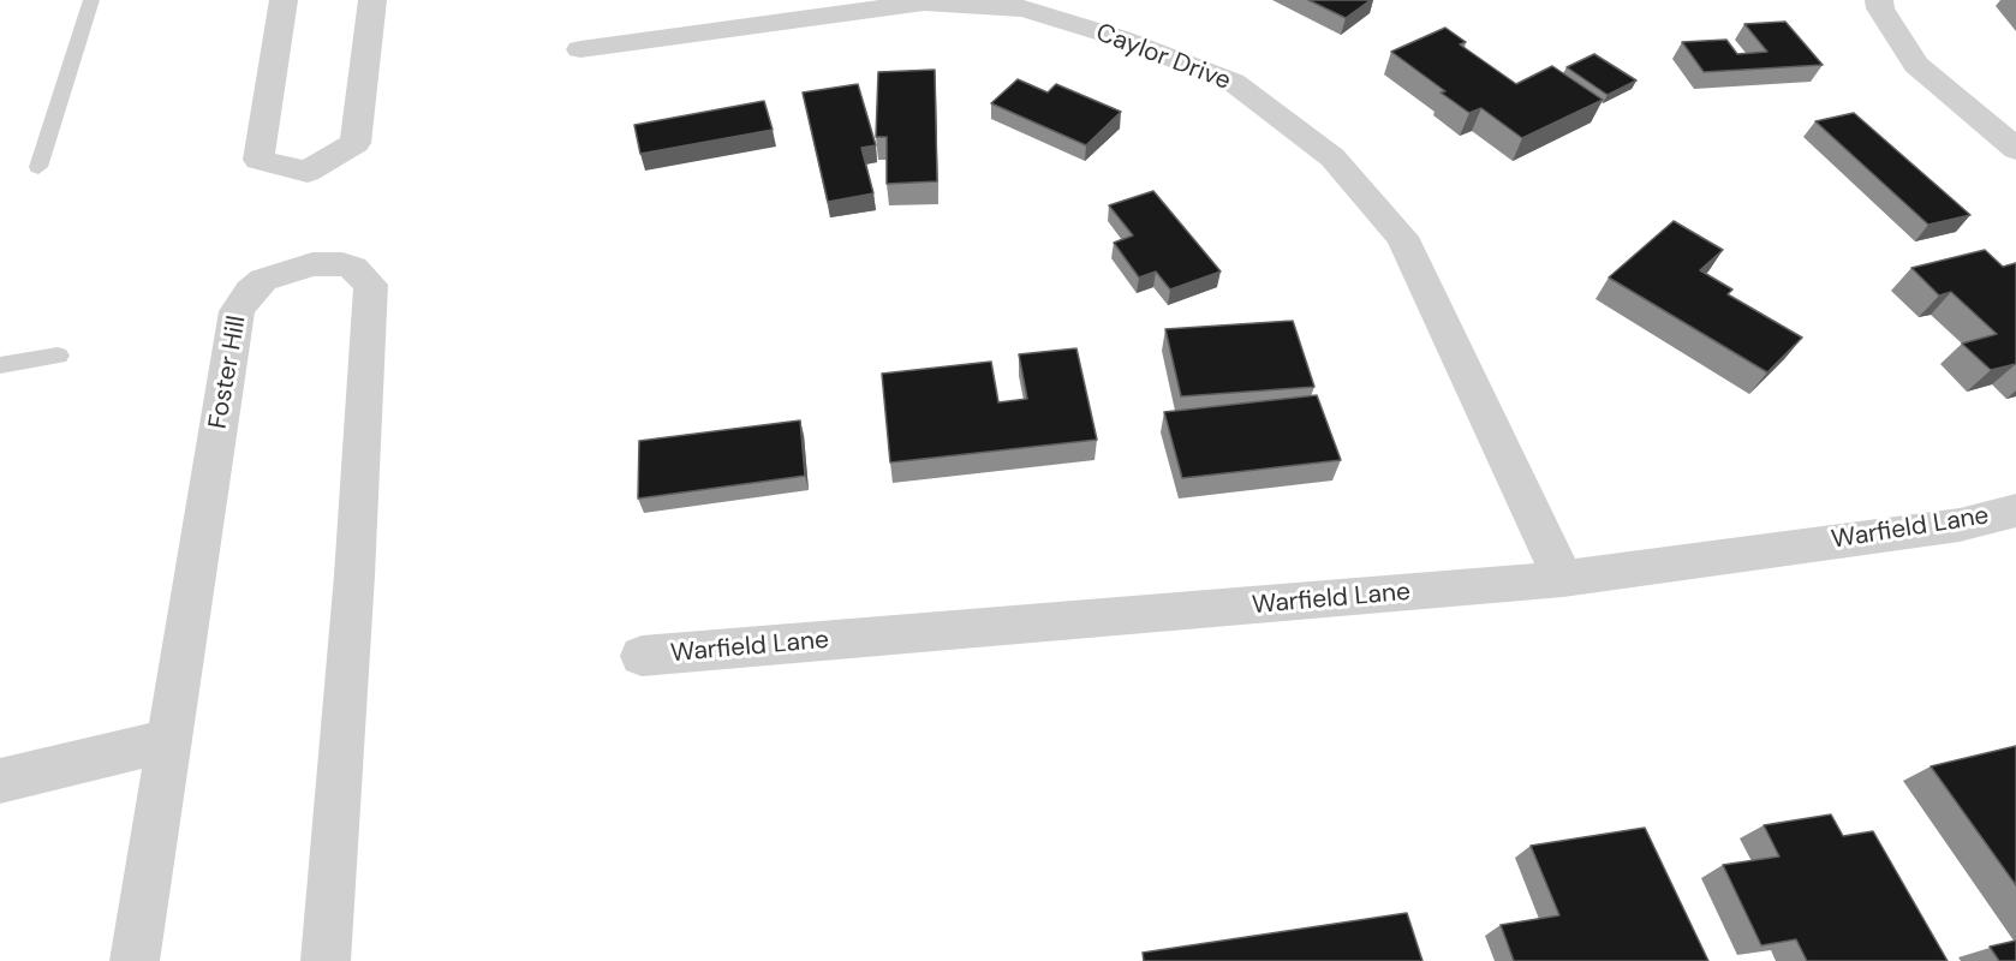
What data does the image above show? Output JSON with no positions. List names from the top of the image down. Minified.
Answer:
{"streets":{"street":["Caylor Drive","Foster Hill","Warfield Lane"]},"crossings":[["Caylor Drive","Warfield Lane"]]}
